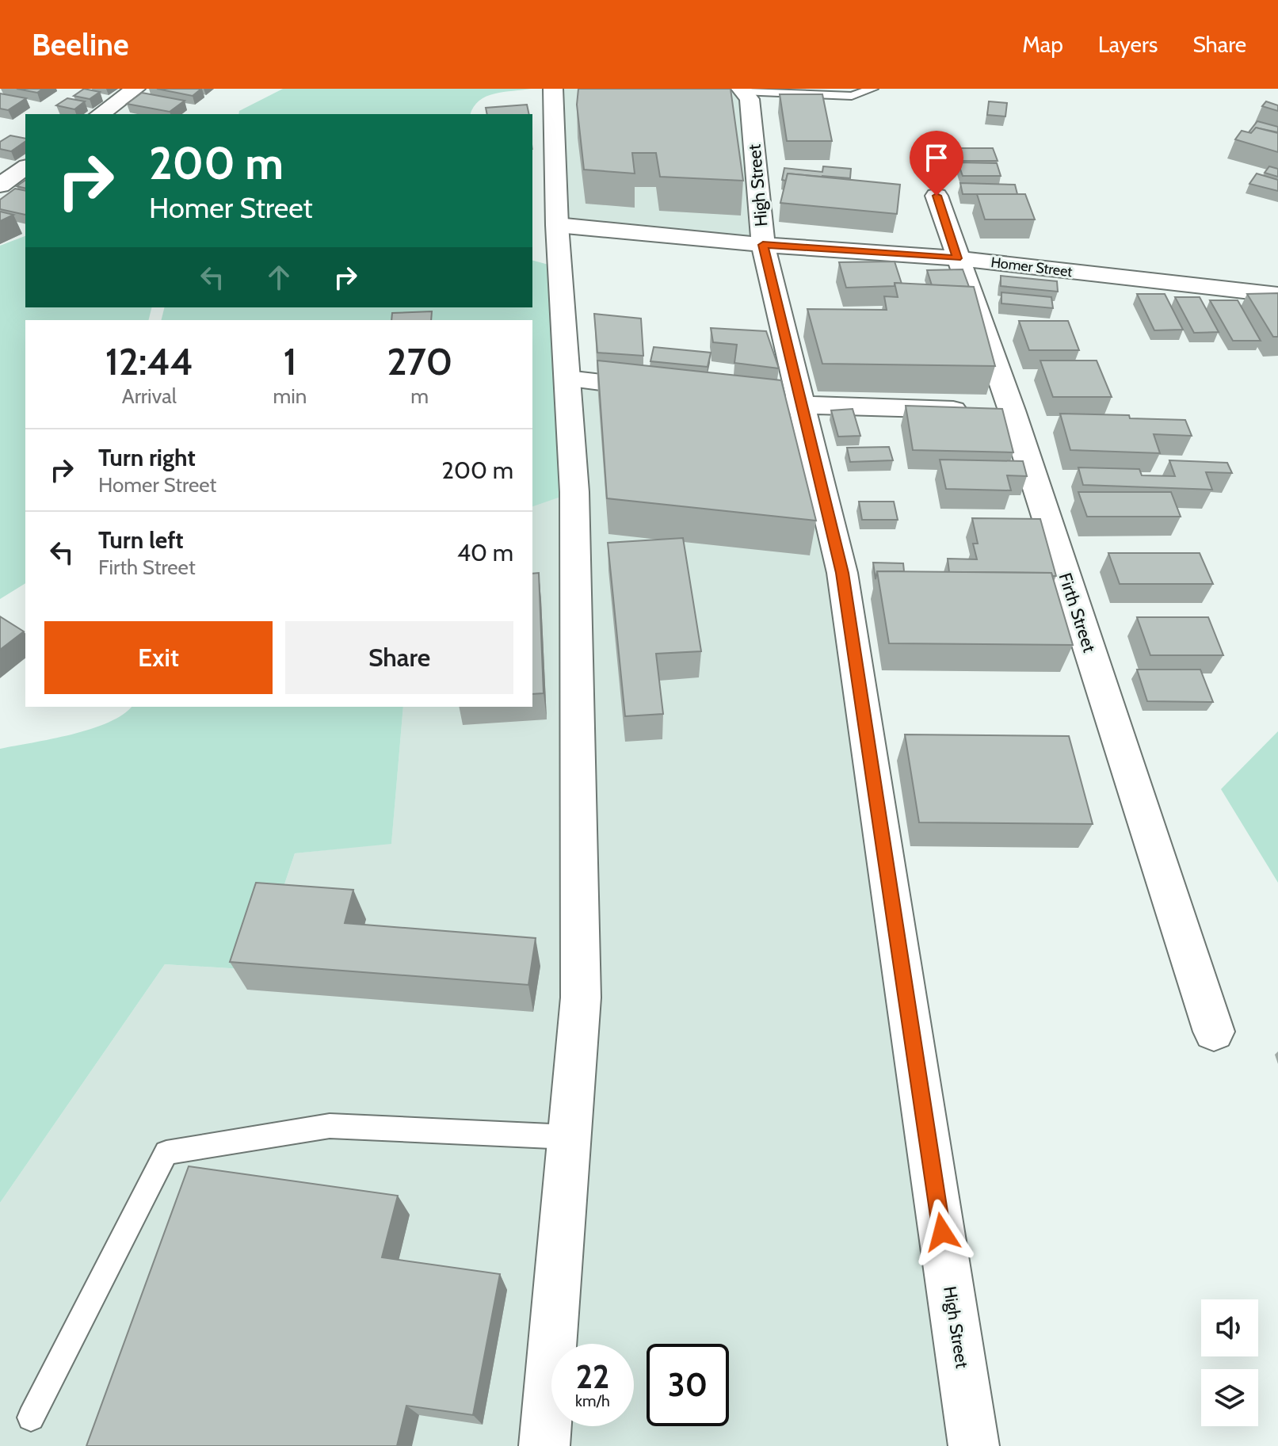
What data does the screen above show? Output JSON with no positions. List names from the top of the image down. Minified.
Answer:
{"streets":{"street":["High Street","Homer Street","Firth Street"]},"crossings":[["High Street","Homer Street"],["Homer Street","Firth Street"]],"page":{"header":"Beeline","nav":["Map","Layers","Share"],"turn":["200 m","Homer Street"],"eta":["12:44","Arrival","1","min","270","m"],"list":[{"name":"Turn right","note":"Homer Street","value":"200 m"},{"name":"Turn left","note":"Firth Street","value":"40 m"}],"buttons":["Exit","Share"],"speed":"22 km/h","limit":"30"}}
